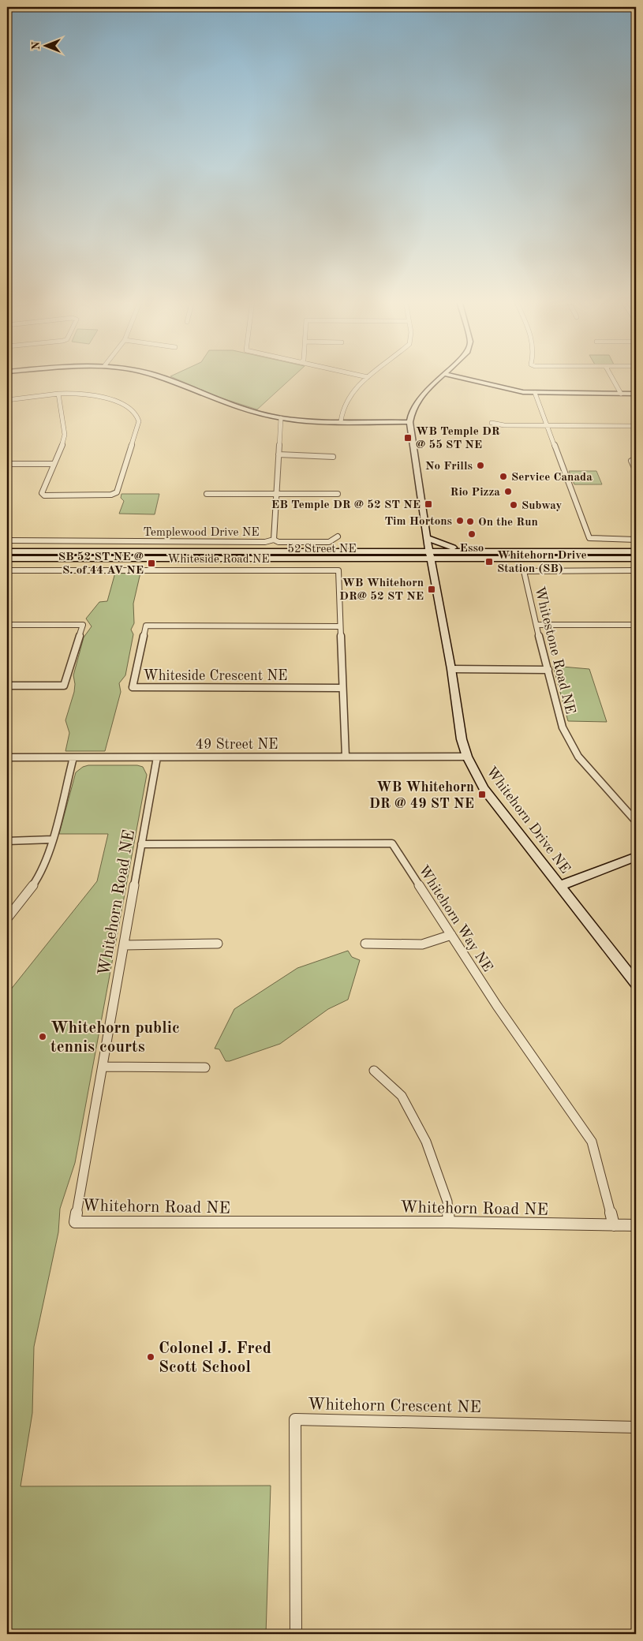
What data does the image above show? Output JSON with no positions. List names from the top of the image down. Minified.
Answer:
{"streets":{"street":["Templewood Drive NE","52 Street NE","Whiteside Road NE","Whitestone Road NE","Whiteside Crescent NE","49 Street NE","Whitehorn Drive NE","Whitehorn Road NE","Whitehorn Way NE","Whitehorn Crescent NE"]},"crossings":[["52 Street NE","Whitehorn Drive NE"],["Whiteside Road NE","Whiteside Crescent NE"],["Whiteside Road NE","49 Street NE"],["49 Street NE","Whitehorn Drive NE"],["49 Street NE","Whitehorn Road NE"],["Whitehorn Road NE","Whitehorn Way NE"]],"places":{"transit":["WB Temple DR @ 55 ST NE","EB Temple DR @ 52 ST NE","Whitehorn Drive Station (SB)","SB 52 ST NE @ S. of 44 AV NE","WB Whitehorn DR@ 52 ST NE","WB Whitehorn DR @ 49 ST NE"],"other":["No Frills","Service Canada","Rio Pizza","Subway","Tim Hortons","On the Run","Esso","Whitehorn public tennis courts","Colonel J. Fred Scott School"]},"north":"left"}
